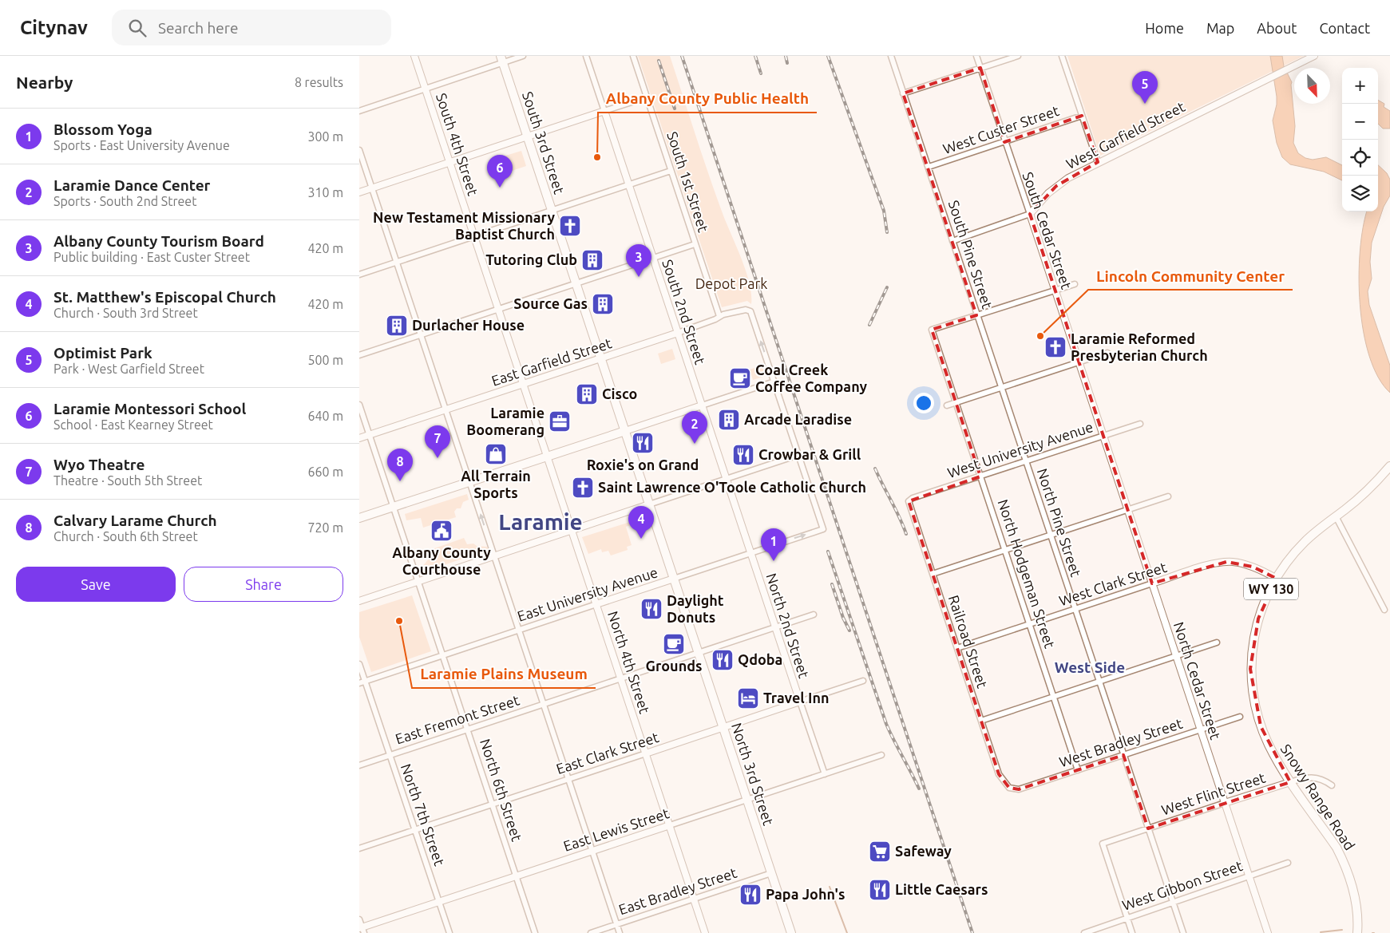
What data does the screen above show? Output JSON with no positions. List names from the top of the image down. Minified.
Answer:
{"streets":{"main road":["South 3rd Street","WY 130","North 3rd Street","Snowy Range Road"],"street":["West Custer Street","West Garfield Street","South 4th Street","South 1st Street","South Cedar Street","South Pine Street","South 2nd Street","East Garfield Street","West University Avenue","North Pine Street","North Hodgeman Street","West Clark Street","East University Avenue","North 2nd Street","Railroad Street","North 4th Street","North Cedar Street","East Fremont Street","West Bradley Street","East Clark Street","North 6th Street","West Flint Street","North 7th Street","East Lewis Street","West Gibbon Street","East Bradley Street"]},"crossings":[["West Custer Street","South Cedar Street"],["West Custer Street","South Pine Street"],["West Garfield Street","South Cedar Street"],["West Garfield Street","South Pine Street"],["South 3rd Street","East Garfield Street"],["South 3rd Street","East University Avenue"],["South 3rd Street","North 3rd Street"],["South 4th Street","East Garfield Street"],["South 4th Street","East University Avenue"],["South 4th Street","North 4th Street"],["South 1st Street","East Garfield Street"],["South Cedar Street","West University Avenue"],["South Cedar Street","North Cedar Street"],["South Pine Street","West University Avenue"],["South Pine Street","North Pine Street"],["South Pine Street","North Hodgeman Street"],["South 2nd Street","East Garfield Street"],["South 2nd Street","East University Avenue"],["South 2nd Street","North 2nd Street"],["East Garfield Street","North 6th Street"],["West University Avenue","North Pine Street"],["West University Avenue","North Hodgeman Street"],["West University Avenue","Railroad Street"],["West University Avenue","North Cedar Street"],["North Pine Street","West Clark Street"],["North Pine Street","West Bradley Street"],["North Pine Street","West Flint Street"],["North Pine Street","West Gibbon Street"],["North Hodgeman Street","West Clark Street"],["North Hodgeman Street","West Bradley Street"],["West Clark Street","Railroad Street"],["West Clark Street","North Cedar Street"],["West Clark Street","Snowy Range Road"],["East University Avenue","North 2nd Street"],["East University Avenue","North 4th Street"],["East University Avenue","North 3rd Street"],["East University Avenue","North 6th Street"],["East University Avenue","North 7th Street"],["North 2nd Street","East Fremont Street"],["North 2nd Street","East Clark Street"],["North 2nd Street","East Lewis Street"],["Railroad Street","West Bradley Street"],["North 4th Street","East Fremont Street"],["North 4th Street","East Clark Street"],["North 4th Street","East Lewis Street"],["North 4th Street","East Bradley Street"],["North Cedar Street","West Bradley Street"],["North Cedar Street","West Flint Street"],["North Cedar Street","West Gibbon Street"],["East Fremont Street","North 3rd Street"],["East Fremont Street","North 6th Street"],["East Fremont Street","North 7th Street"],["East Clark Street","North 3rd Street"],["East Clark Street","North 6th Street"],["East Clark Street","North 7th Street"],["North 3rd Street","East Lewis Street"],["North 3rd Street","East Bradley Street"],["North 6th Street","East Lewis Street"],["West Flint Street","Snowy Range Road"],["West Flint Street","West Gibbon Street"],["North 7th Street","East Lewis Street"]],"districts":["Laramie","West Side"],"parks":["Depot Park"],"places":{"other":["Albany County Public Health","Lincoln Community Center","Laramie Plains Museum"],"church":["New Testament Missionary Baptist Church","Laramie Reformed Presbyterian Church","Saint Lawrence O'Toole Catholic Church"],"building":["Tutoring Club","Source Gas","Durlacher House","Cisco","Arcade Laradise"],"cafe":["Coal Creek Coffee Company","Grounds"],"office":["Laramie Boomerang"],"restaurant":["Roxie's on Grand","Crowbar & Grill","Daylight Donuts","Qdoba","Little Caesars","Papa John's"],"shop":["All Terrain Sports"],"public building":["Albany County Courthouse"],"hotel":["Travel Inn"],"supermarket":["Safeway"]},"north":"bottom right","page":{"header":"Citynav","search":"Search here","nav":["Home","Map","About","Contact"],"heading":["Nearby","8 results"],"map_buttons":["+","−"],"pins":["5","6","3","2","7","8","4","1"],"list":[{"mark":"1","name":"Blossom Yoga","note":"Sports · East University Avenue","value":"300 m"},{"mark":"2","name":"Laramie Dance Center","note":"Sports · South 2nd Street","value":"310 m"},{"mark":"3","name":"Albany County Tourism Board","note":"Public building · East Custer Street","value":"420 m"},{"mark":"4","name":"St. Matthew's Episcopal Church","note":"Church · South 3rd Street","value":"420 m"},{"mark":"5","name":"Optimist Park","note":"Park · West Garfield Street","value":"500 m"},{"mark":"6","name":"Laramie Montessori School","note":"School · East Kearney Street","value":"640 m"},{"mark":"7","name":"Wyo Theatre","note":"Theatre · South 5th Street","value":"660 m"},{"mark":"8","name":"Calvary Larame Church","note":"Church · South 6th Street","value":"720 m"}],"buttons":["Save","Share"]}}
